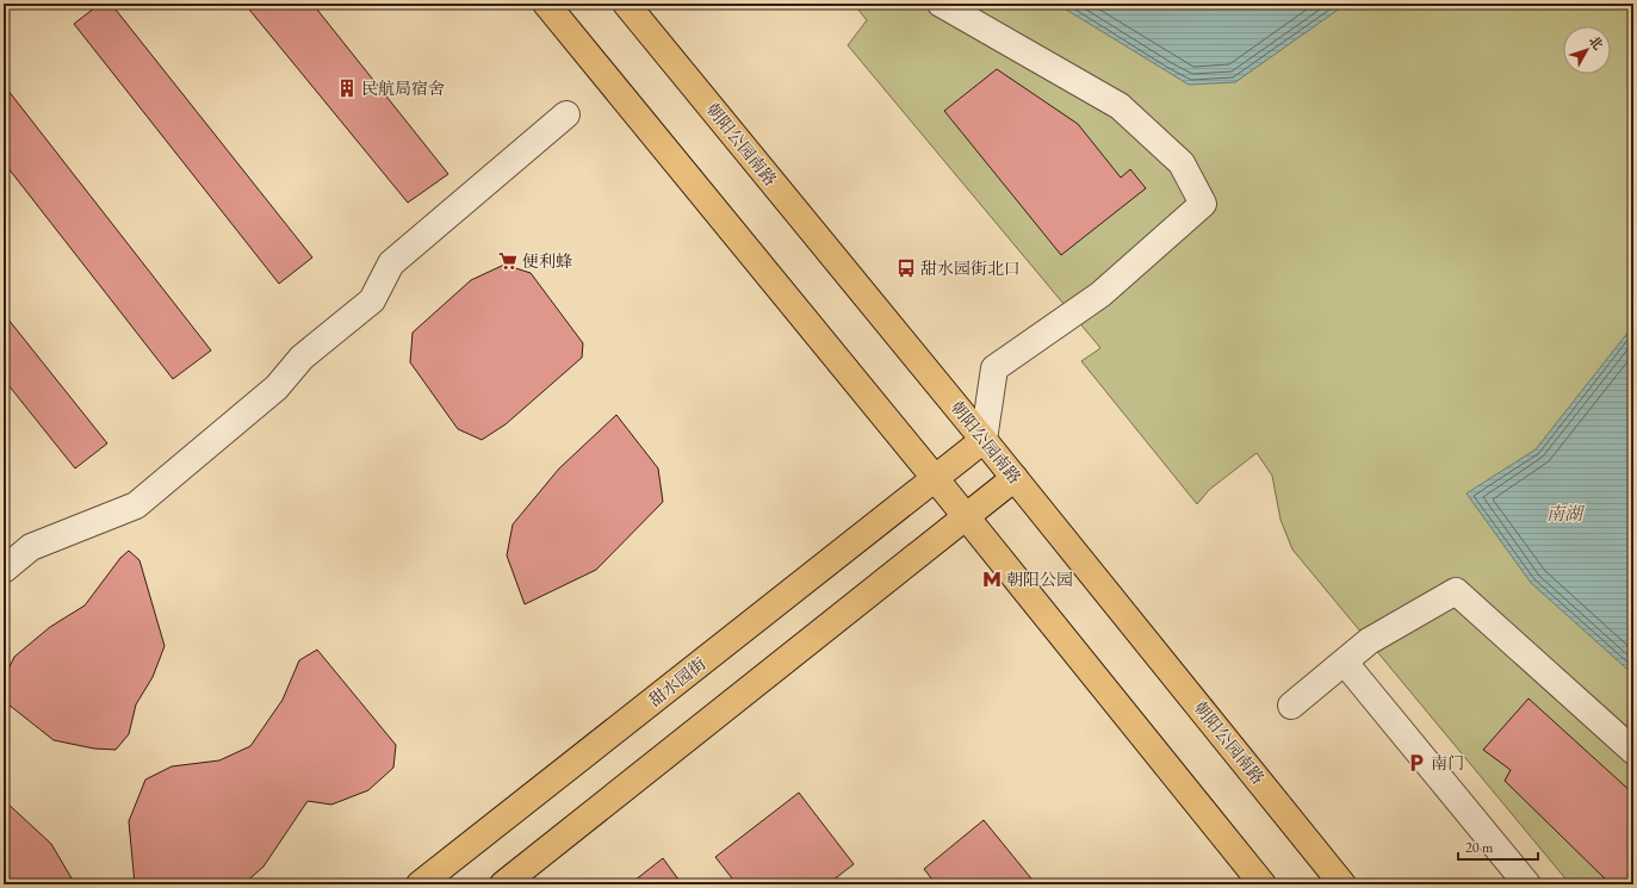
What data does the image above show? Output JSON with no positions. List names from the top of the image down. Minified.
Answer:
{"streets":{"main road":["朝阳公园南路","甜水园街"]},"crossings":[["朝阳公园南路","甜水园街"]],"water":["南湖"],"places":{"building":["民航局宿舍"],"supermarket":["便利蜂"],"bus stop":["甜水园街北口"],"metro station":["朝阳公园"],"parking":["南门"]},"scale_bar":"20 m","north":"top right"}
